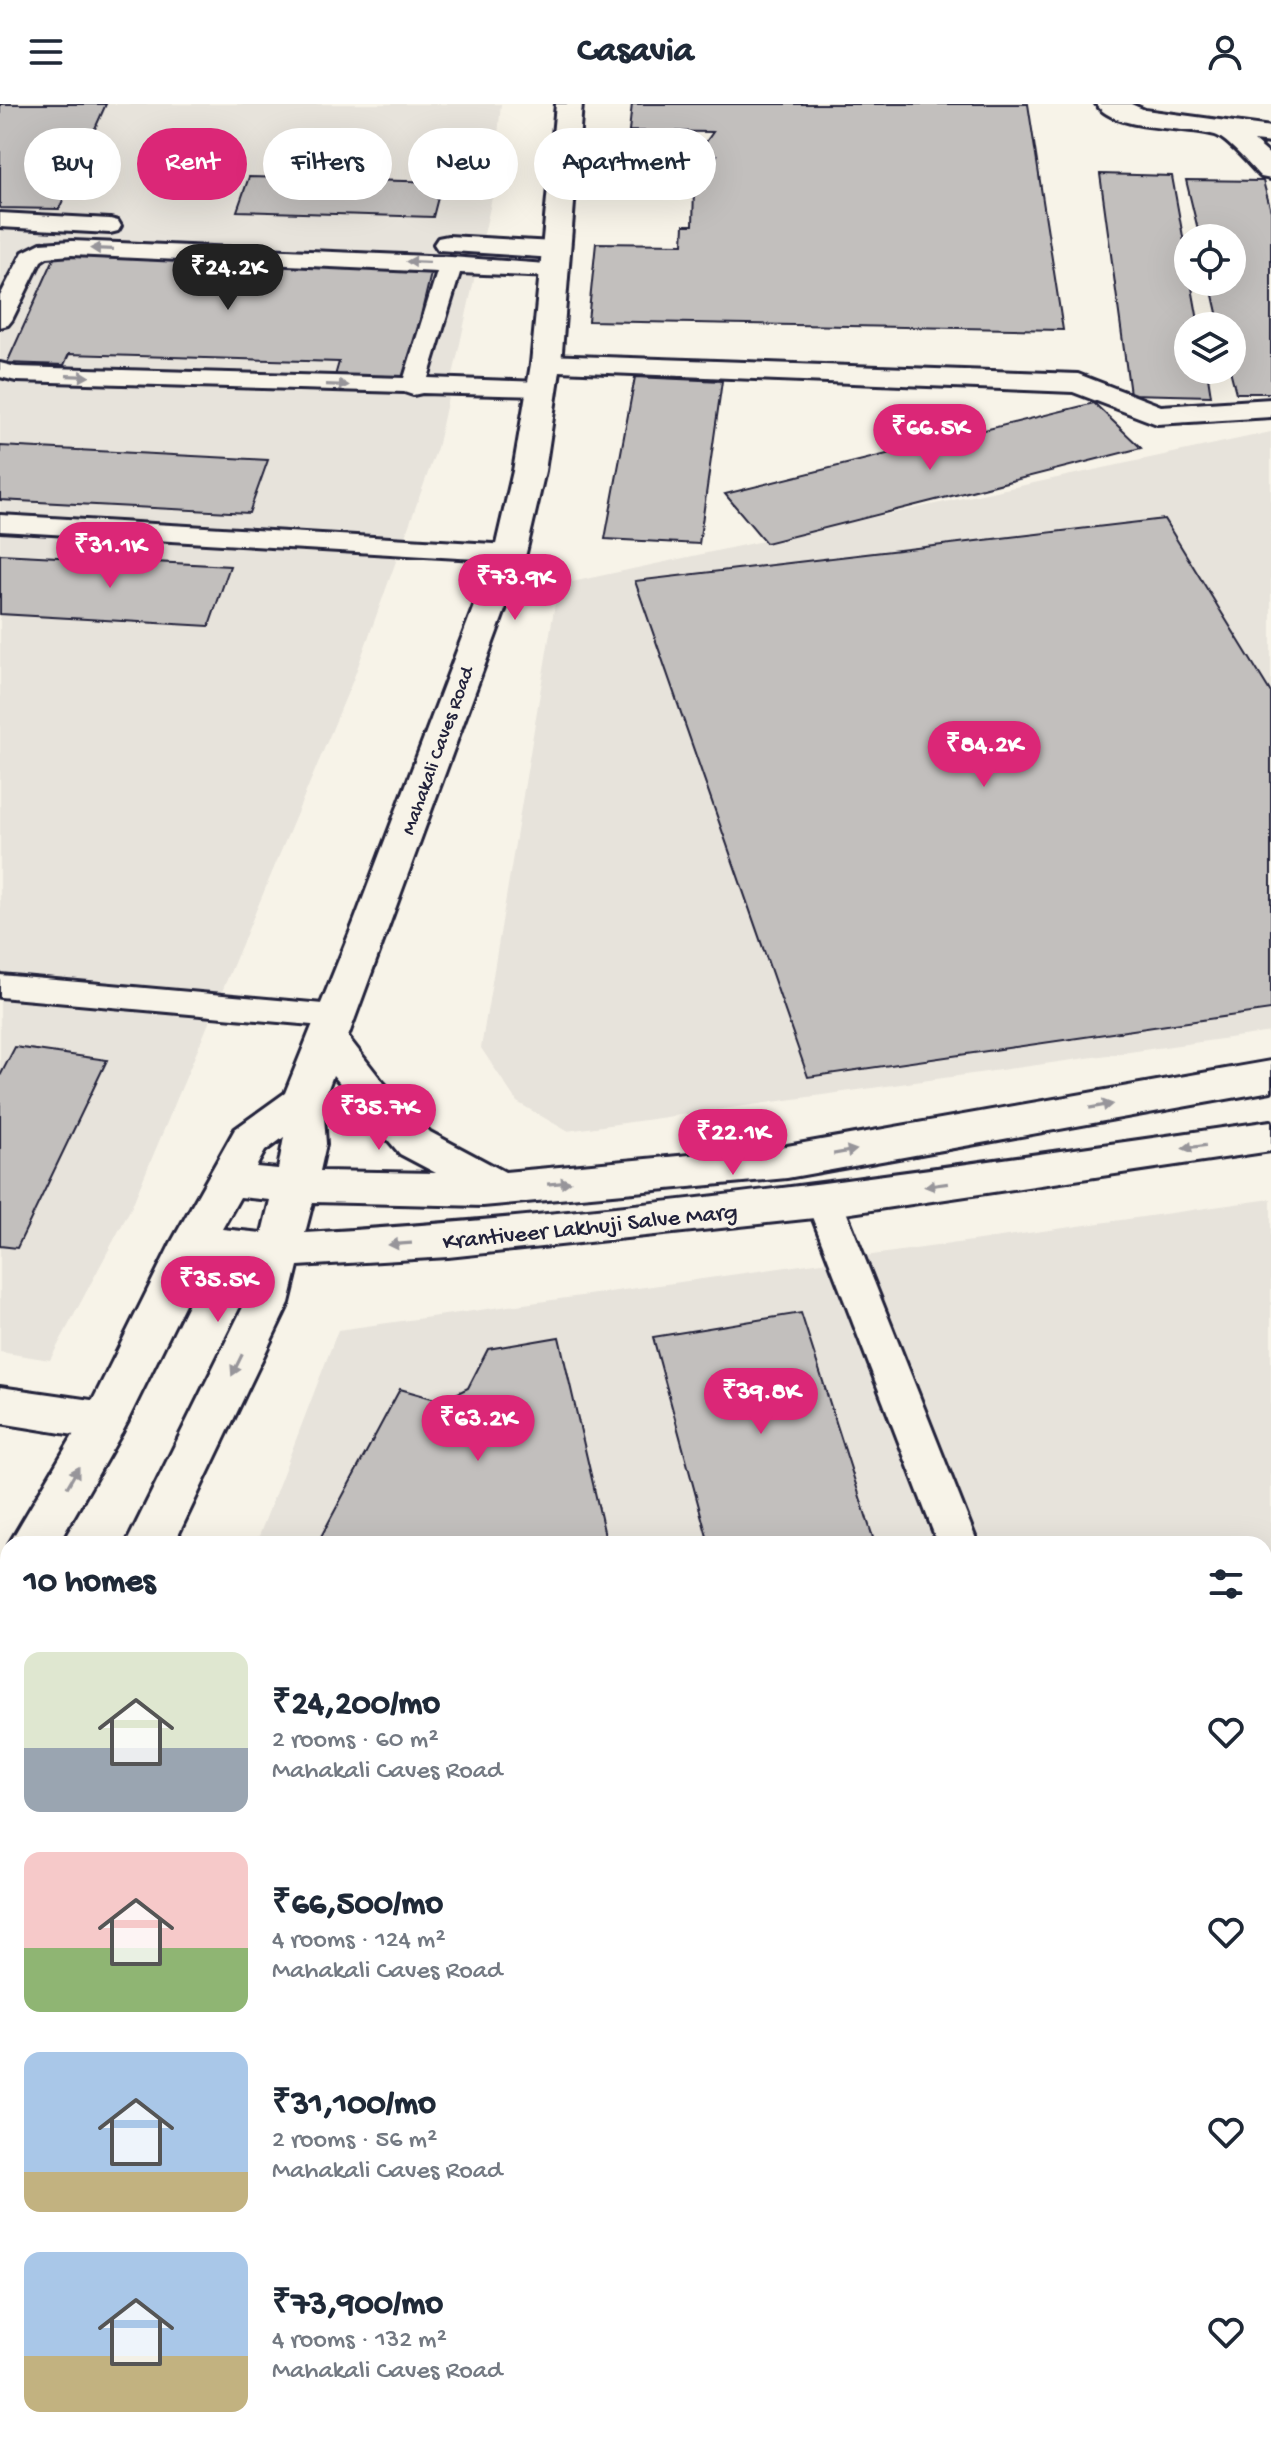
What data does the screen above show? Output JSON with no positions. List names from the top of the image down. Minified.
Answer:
{"streets":{"main road":["Mahakali Caves Road","Krantiveer Lakhuji Salve Marg"]},"crossings":[["Mahakali Caves Road","Krantiveer Lakhuji Salve Marg"]],"page":{"header":"Casavia","chip":["Buy","Rent","Filters","New","Apartment"],"price":["₹24.2K","₹66.5K","₹31.1K","₹73.9K","₹84.2K","₹35.7K","₹22.1K","₹35.5K","₹39.8K","₹63.2K"],"heading":"10 homes","list":[{"name":"₹24,200/mo","note":"2 rooms · 60 m² · Mahakali Caves Road"},{"name":"₹66,500/mo","note":"4 rooms · 124 m² · Mahakali Caves Road"},{"name":"₹31,100/mo","note":"2 rooms · 56 m² · Mahakali Caves Road"},{"name":"₹73,900/mo","note":"4 rooms · 132 m² · Mahakali Caves Road"}]}}
